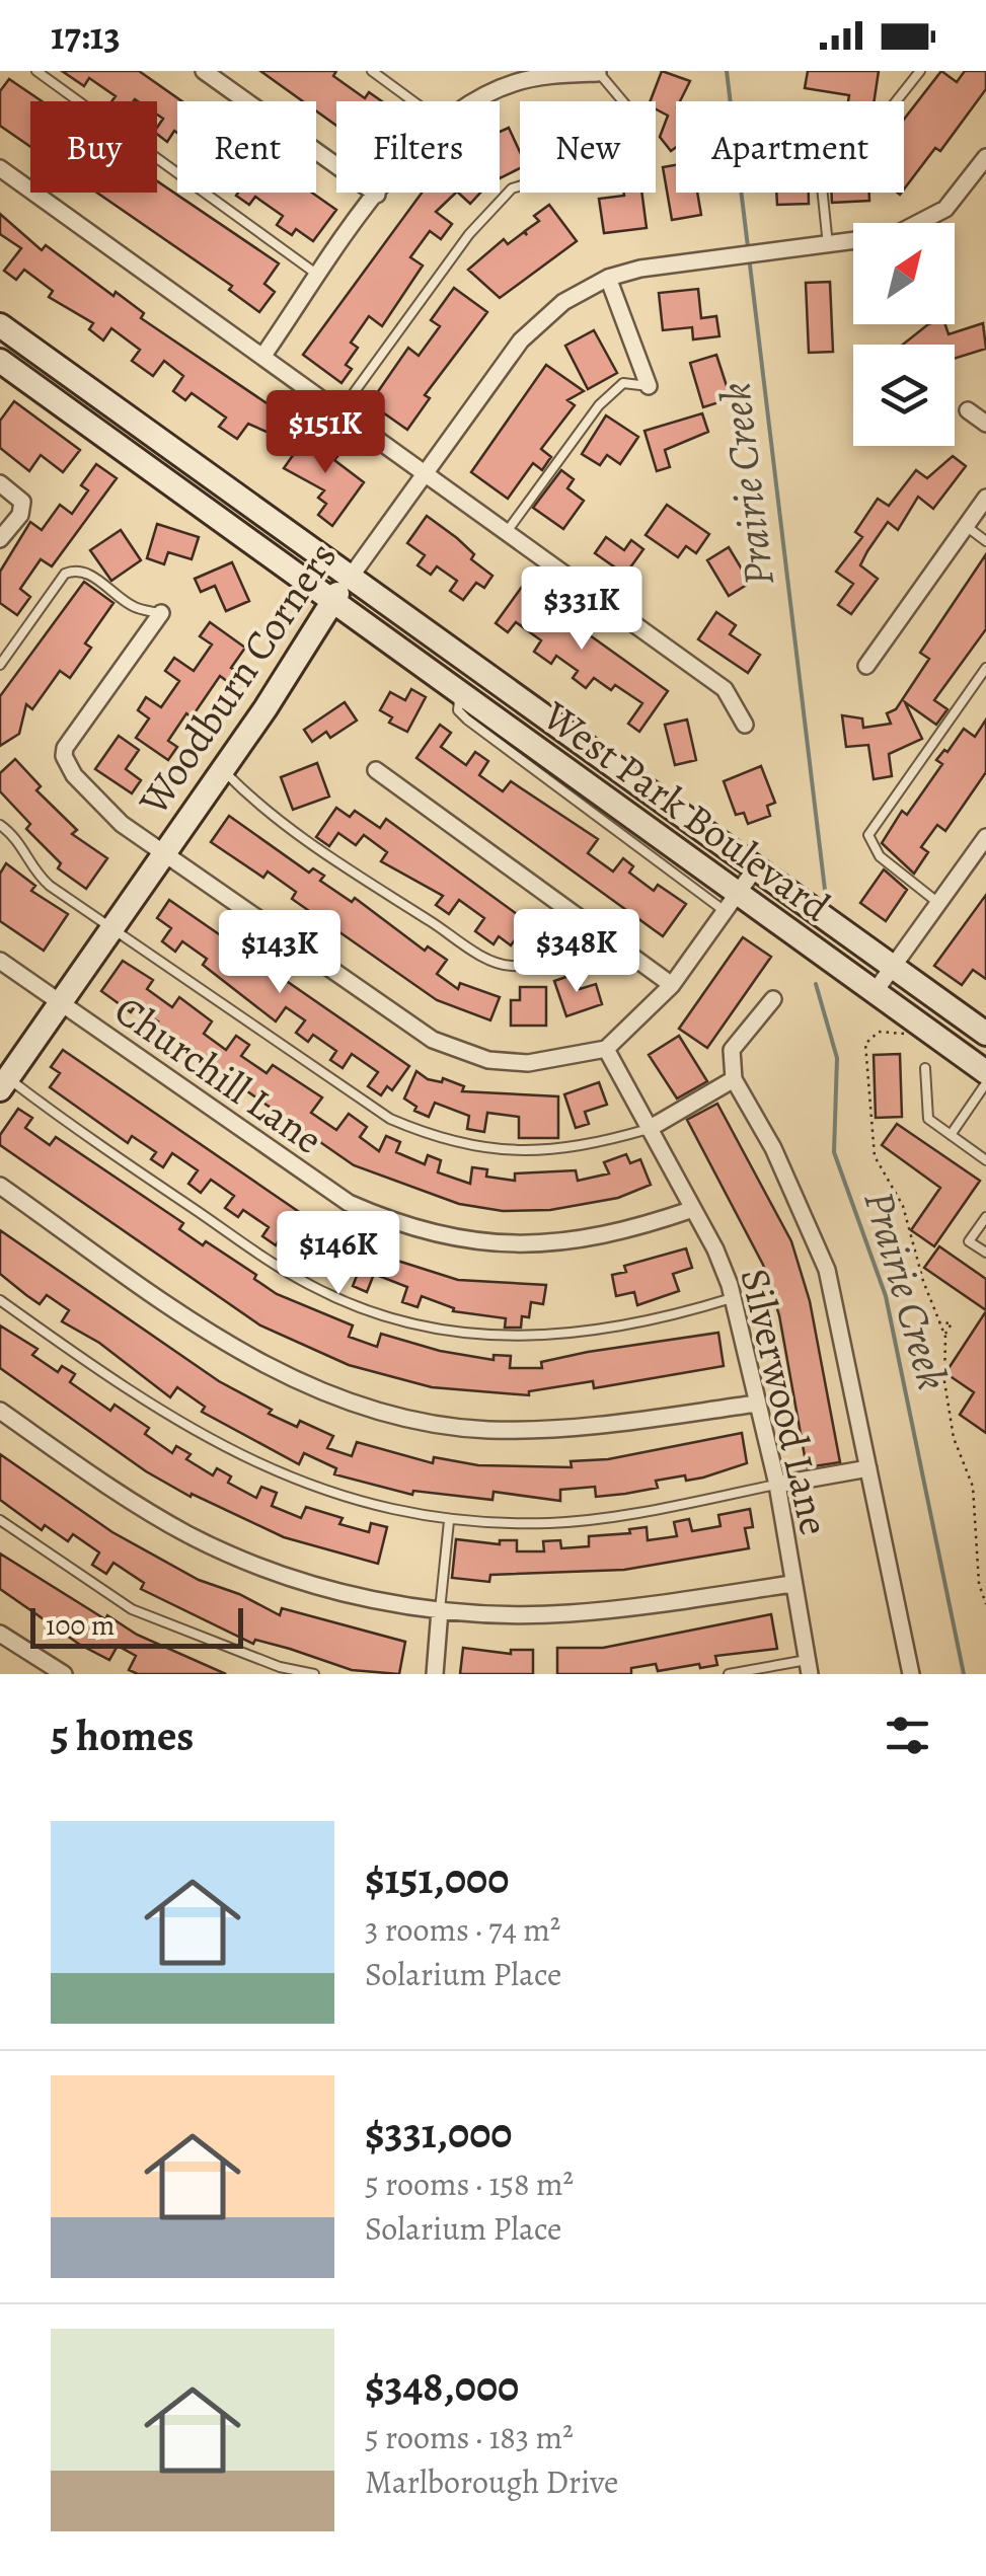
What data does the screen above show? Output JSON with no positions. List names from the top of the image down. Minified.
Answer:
{"streets":{"main road":["Woodburn Corners","West Park Boulevard"],"street":["Churchill Lane","Silverwood Lane"]},"crossings":[["Woodburn Corners","West Park Boulevard"],["Woodburn Corners","Churchill Lane"],["Churchill Lane","Silverwood Lane"]],"water":["Prairie Creek"],"scale_bar":"100 m","north":"top right","page":{"status":"17:13","chip":["Buy","Rent","Filters","New","Apartment"],"price":["$151K","$331K","$348K","$143K","$146K"],"scale":"100 m","heading":"5 homes","list":[{"name":"$151,000","note":"3 rooms · 74 m² · Solarium Place"},{"name":"$331,000","note":"5 rooms · 158 m² · Solarium Place"},{"name":"$348,000","note":"5 rooms · 183 m² · Marlborough Drive"}]}}
